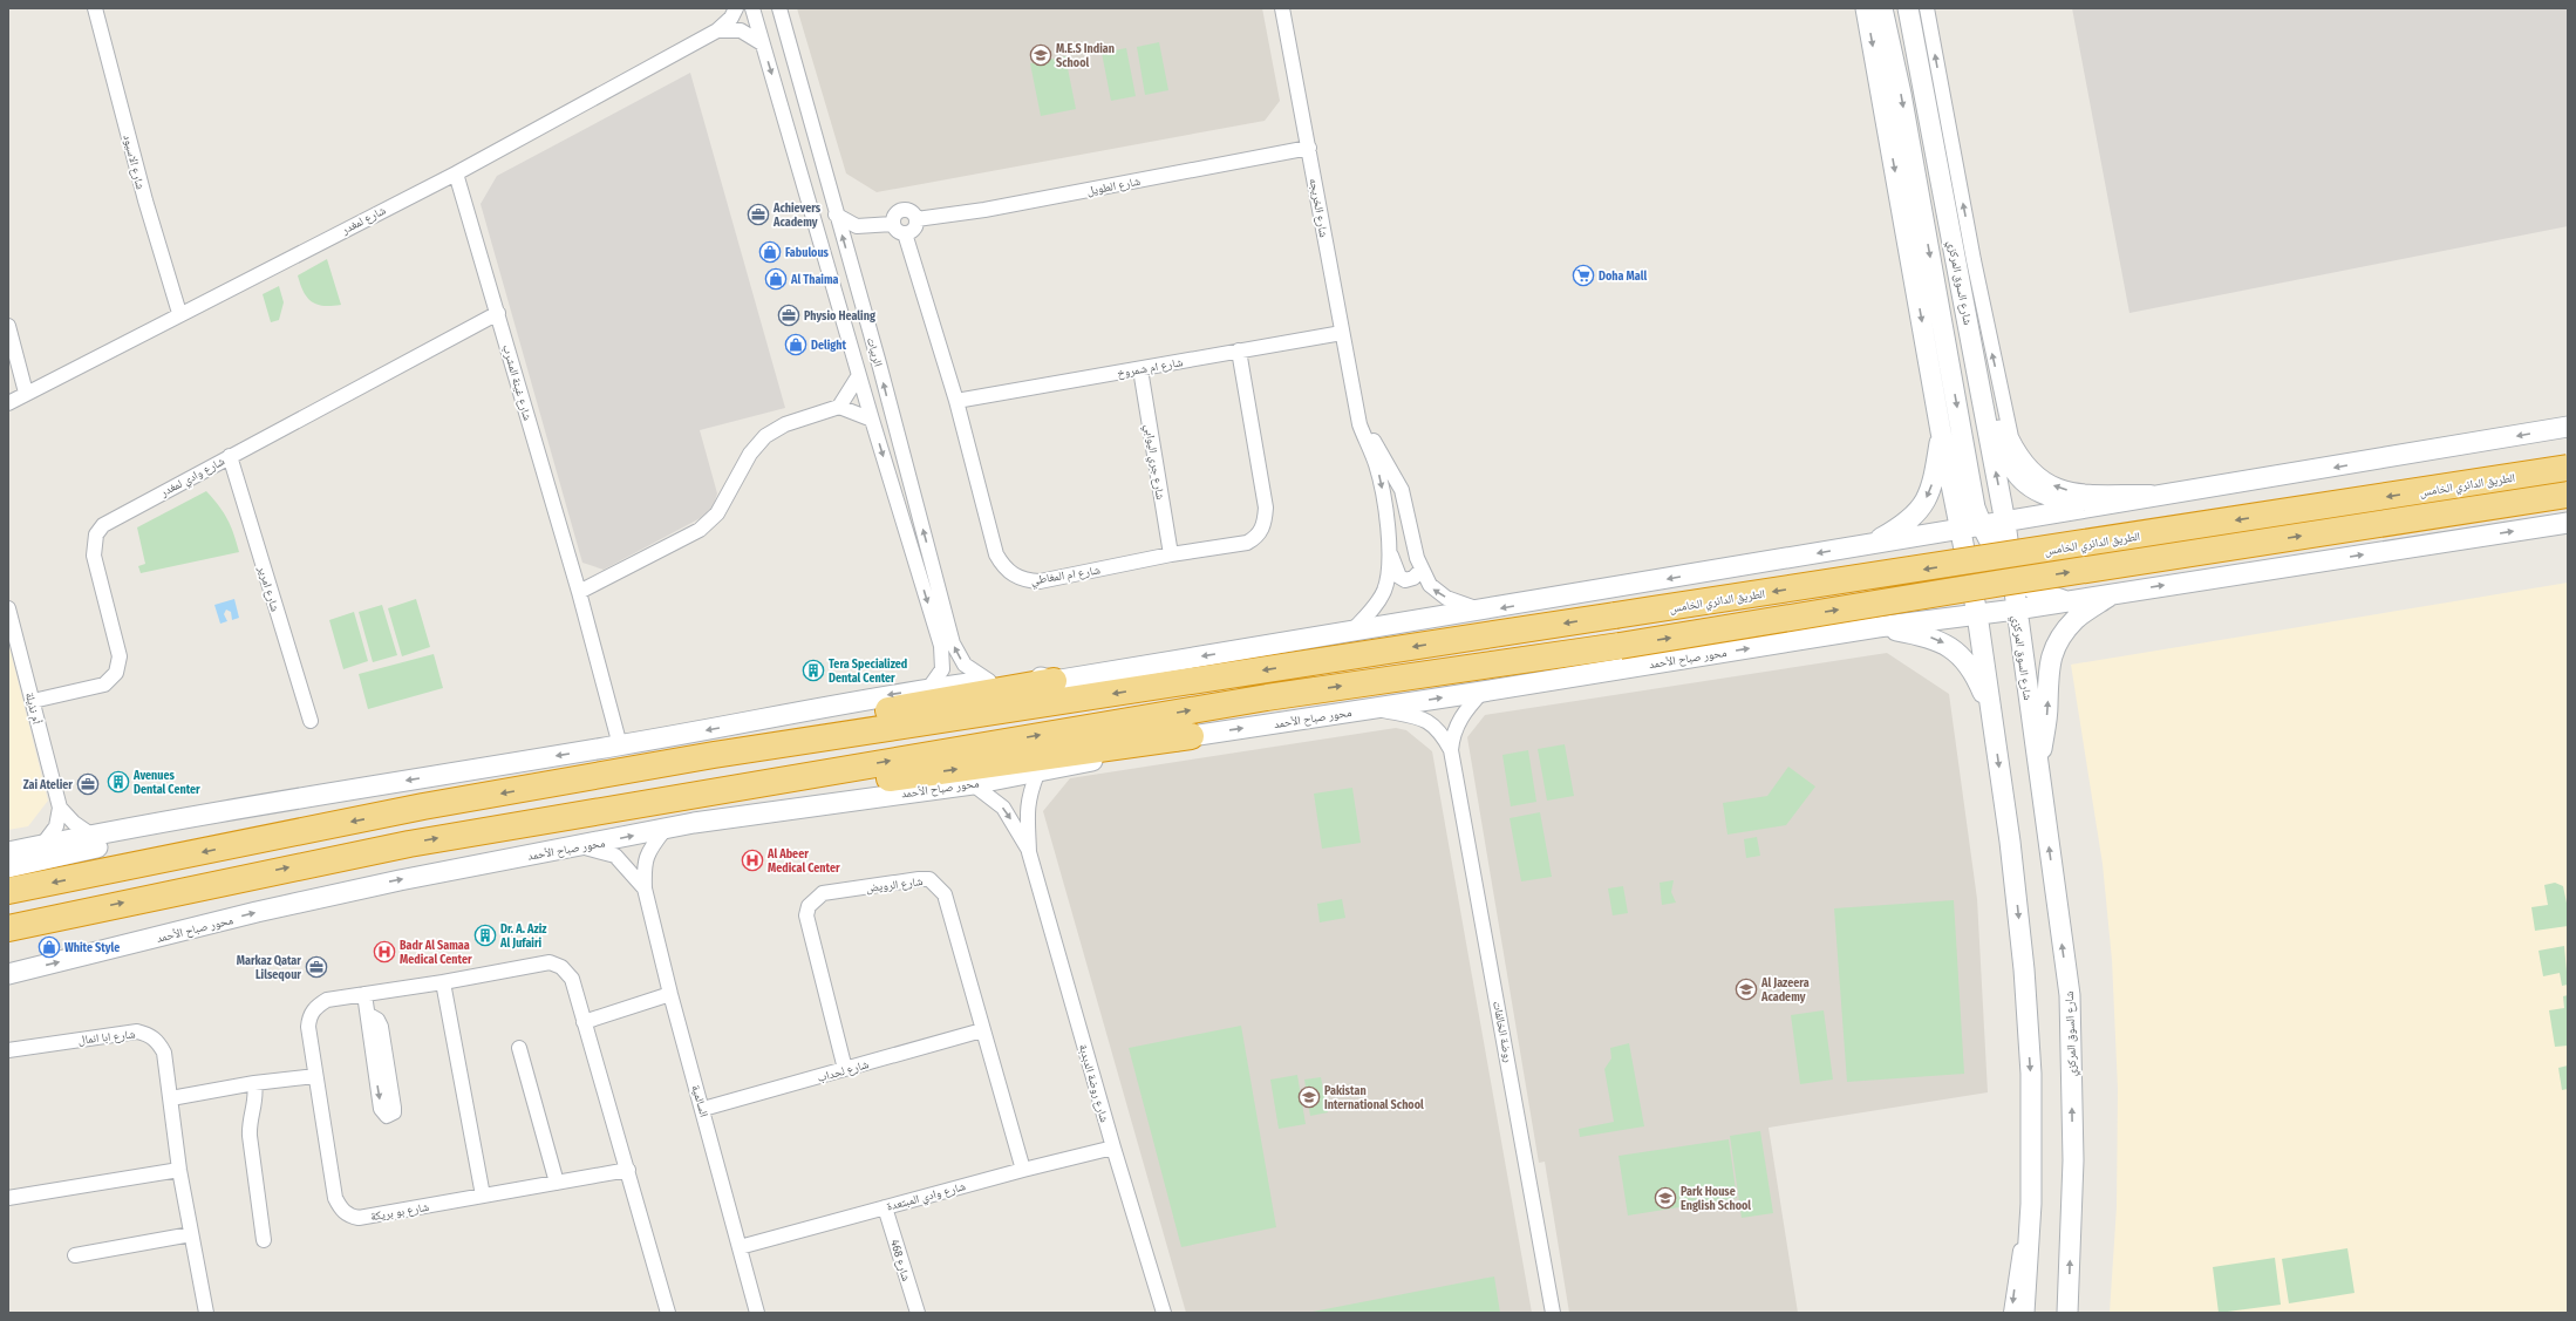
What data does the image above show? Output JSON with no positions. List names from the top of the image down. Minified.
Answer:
{"streets":{"highway":["الطريق الدائري الخامس"],"street":["شارع الاسيود","شارع الطويل","شارع الخريجه","شارع لمغدر","شارع السوق المركزي","الربيات","شارع ام شمروخ","شارع غينة المشرب","شارع جري اليوابي","شارع وادي لمغدر","شارع ام المغاطي","شارع امرير","محور صباح الأحمد","أم نذيلة","شارع الرويض","روضة الخالفات","شارع ابا انمال","شارع لحداب","شارع روضة الدبدبة","السالمية","شارع وادي المبتعدة","شارع بو بريكة","شارع 468"]},"crossings":[["شارع الاسيود","شارع لمغدر"],["شارع الطويل","شارع الخريجه"],["شارع الطويل","شارع ام المغاطي"],["شارع الخريجه","شارع ام شمروخ"],["شارع لمغدر","الربيات"],["شارع لمغدر","شارع غينة المشرب"],["شارع ام شمروخ","شارع جري اليوابي"],["شارع ام شمروخ","شارع ام المغاطي"],["شارع غينة المشرب","شارع وادي لمغدر"],["شارع جري اليوابي","شارع ام المغاطي"],["شارع وادي لمغدر","شارع امرير"],["شارع وادي لمغدر","أم نذيلة"],["محور صباح الأحمد","روضة الخالفات"],["محور صباح الأحمد","شارع روضة الدبدبة"],["محور صباح الأحمد","السالمية"],["شارع الرويض","شارع لحداب"],["شارع الرويض","شارع وادي المبتعدة"],["شارع لحداب","السالمية"],["شارع روضة الدبدبة","شارع وادي المبتعدة"],["السالمية","شارع وادي المبتعدة"],["شارع وادي المبتعدة","شارع 468"]],"places":{"school or university":["M.E.S Indian School","Al Jazeera Academy","Pakistan International School","Park House English School"],"office":["Achievers Academy","Physio Healing","Zai Atelier","Markaz Qatar Lilseqour"],"shop":["Fabulous","Al Thaima","Delight","White Style"],"supermarket":["Doha Mall"],"building":["Tera Specialized Dental Center","Avenues Dental Center","Dr. A. Aziz Al Jufairi"],"hospital":["Al Abeer Medical Center","Badr Al Samaa Medical Center"]}}
